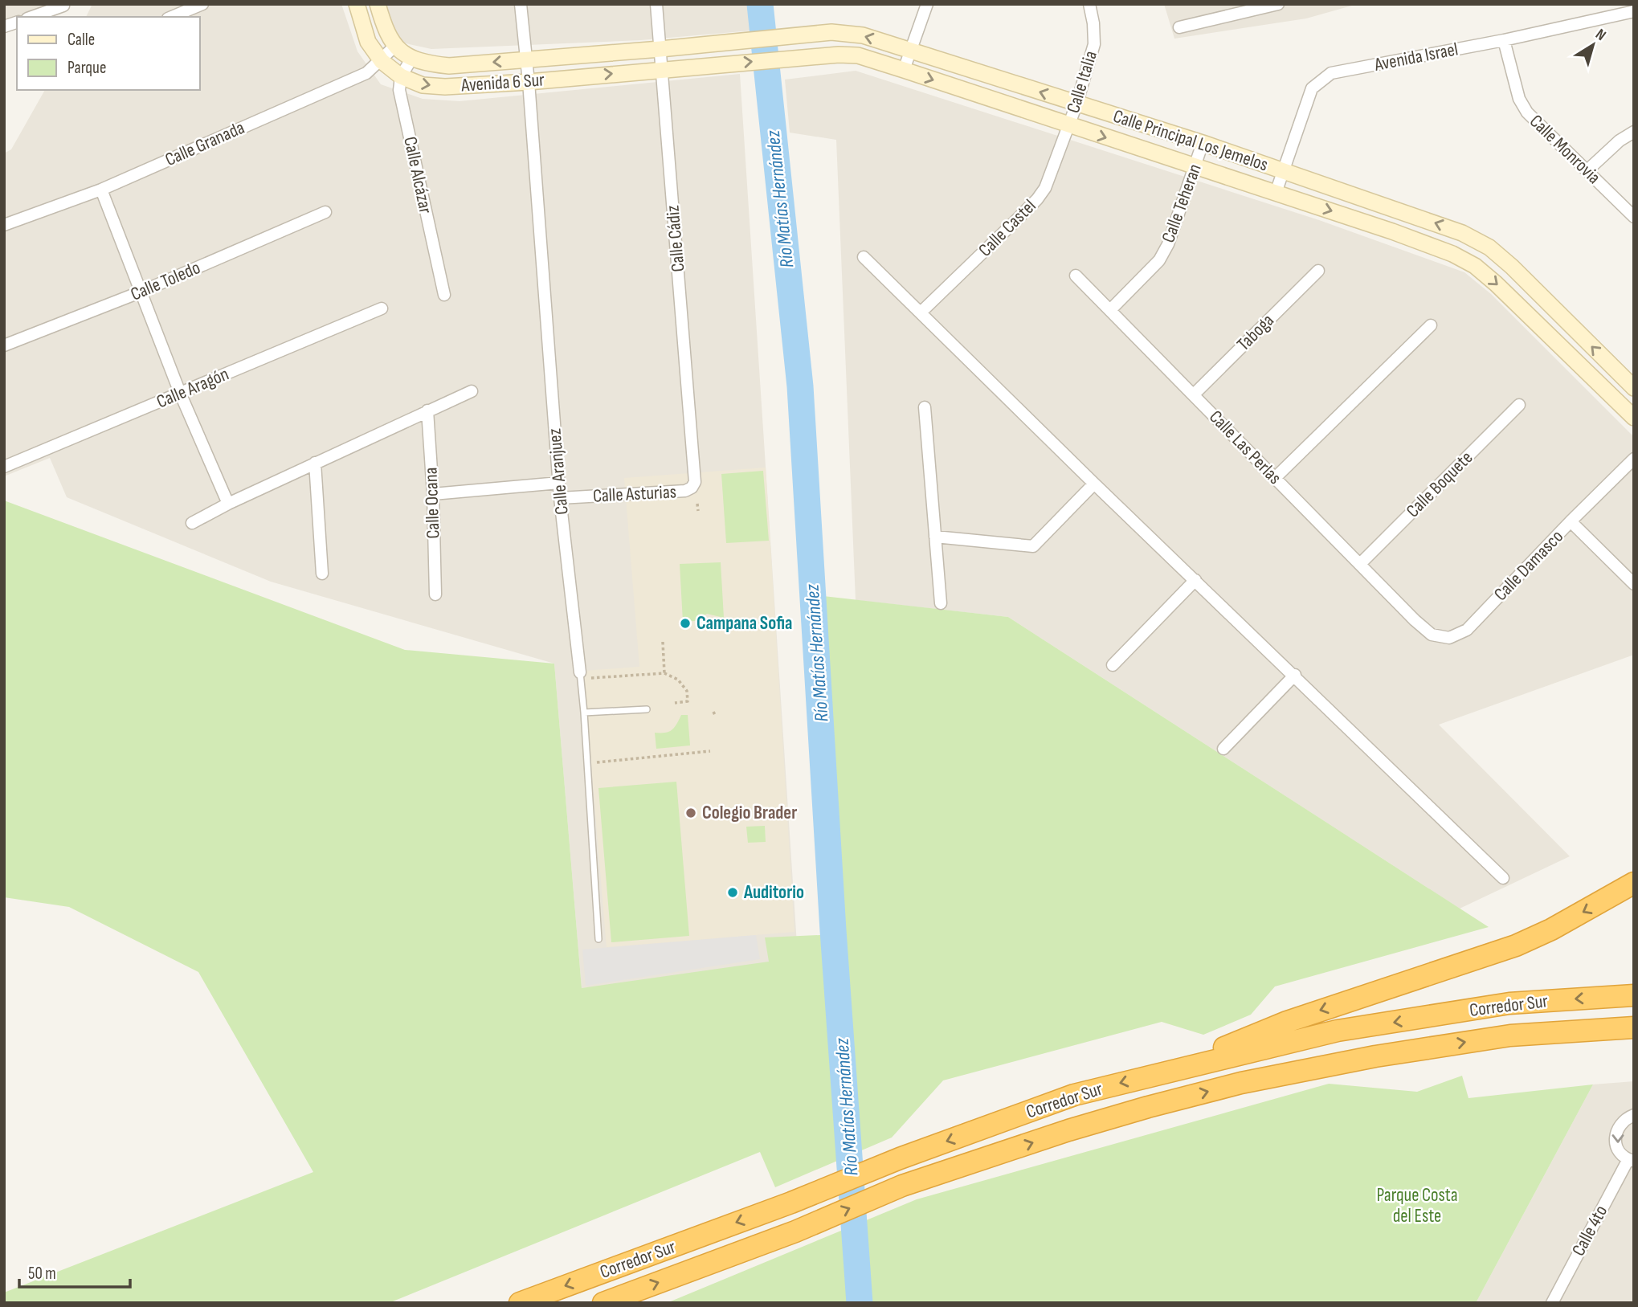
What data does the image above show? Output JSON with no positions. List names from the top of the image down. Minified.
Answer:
{"streets":{"highway":["Corredor Sur"],"main road":["Avenida 6 Sur","Calle Principal Los Jemelos"],"street":["Avenida Israel","Calle Italia","Calle Granada","Calle Monrovia","Calle Alcázar","Calle Teheran","Calle Castel","Calle Cádiz","Calle Toledo","Taboga","Calle Aragón","Calle Las Perlas","Calle Aranjuez","Calle Boquete","Calle Asturias","Calle Ocana","Calle Damasco","Calle 4to"]},"crossings":[["Avenida Israel","Calle Principal Los Jemelos"],["Avenida Israel","Calle Monrovia"],["Calle Italia","Calle Principal Los Jemelos"],["Calle Italia","Calle Castel"],["Avenida 6 Sur","Calle Principal Los Jemelos"],["Avenida 6 Sur","Calle Granada"],["Avenida 6 Sur","Calle Alcázar"],["Avenida 6 Sur","Calle Cádiz"],["Avenida 6 Sur","Calle Aranjuez"],["Calle Principal Los Jemelos","Calle Teheran"],["Calle Principal Los Jemelos","Calle Castel"],["Calle Teheran","Calle Las Perlas"],["Calle Cádiz","Calle Asturias"],["Taboga","Calle Las Perlas"],["Calle Las Perlas","Calle Boquete"],["Calle Las Perlas","Calle Damasco"],["Calle Aranjuez","Calle Asturias"]],"water":["Río Matías Hernández"],"parks":["Parque Costa del Este"],"places":["Campana Sofia","Colegio Brader","Auditorio"],"legend":["Calle","Parque"],"scale_bar":"50 m","north":"top right"}
